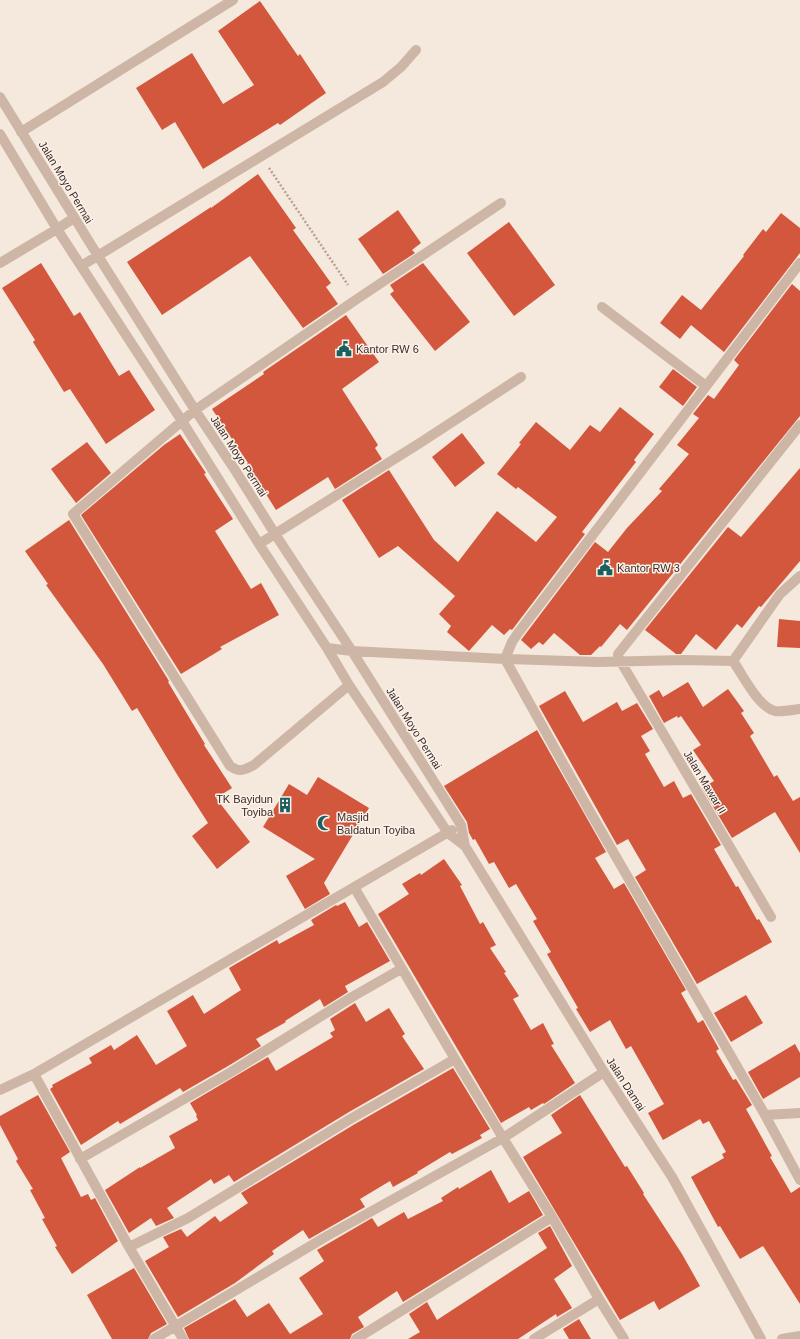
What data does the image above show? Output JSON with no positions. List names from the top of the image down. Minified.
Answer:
{"streets":{"street":["Jalan Moyo Permai","Jalan Mawar II","Jalan Damai"]},"places":{"public building":["Kantor RW 6","Kantor RW 3"],"building":["TK Bayidun Toyiba"],"mosque":["Masjid Baldatun Toyiba"]}}
